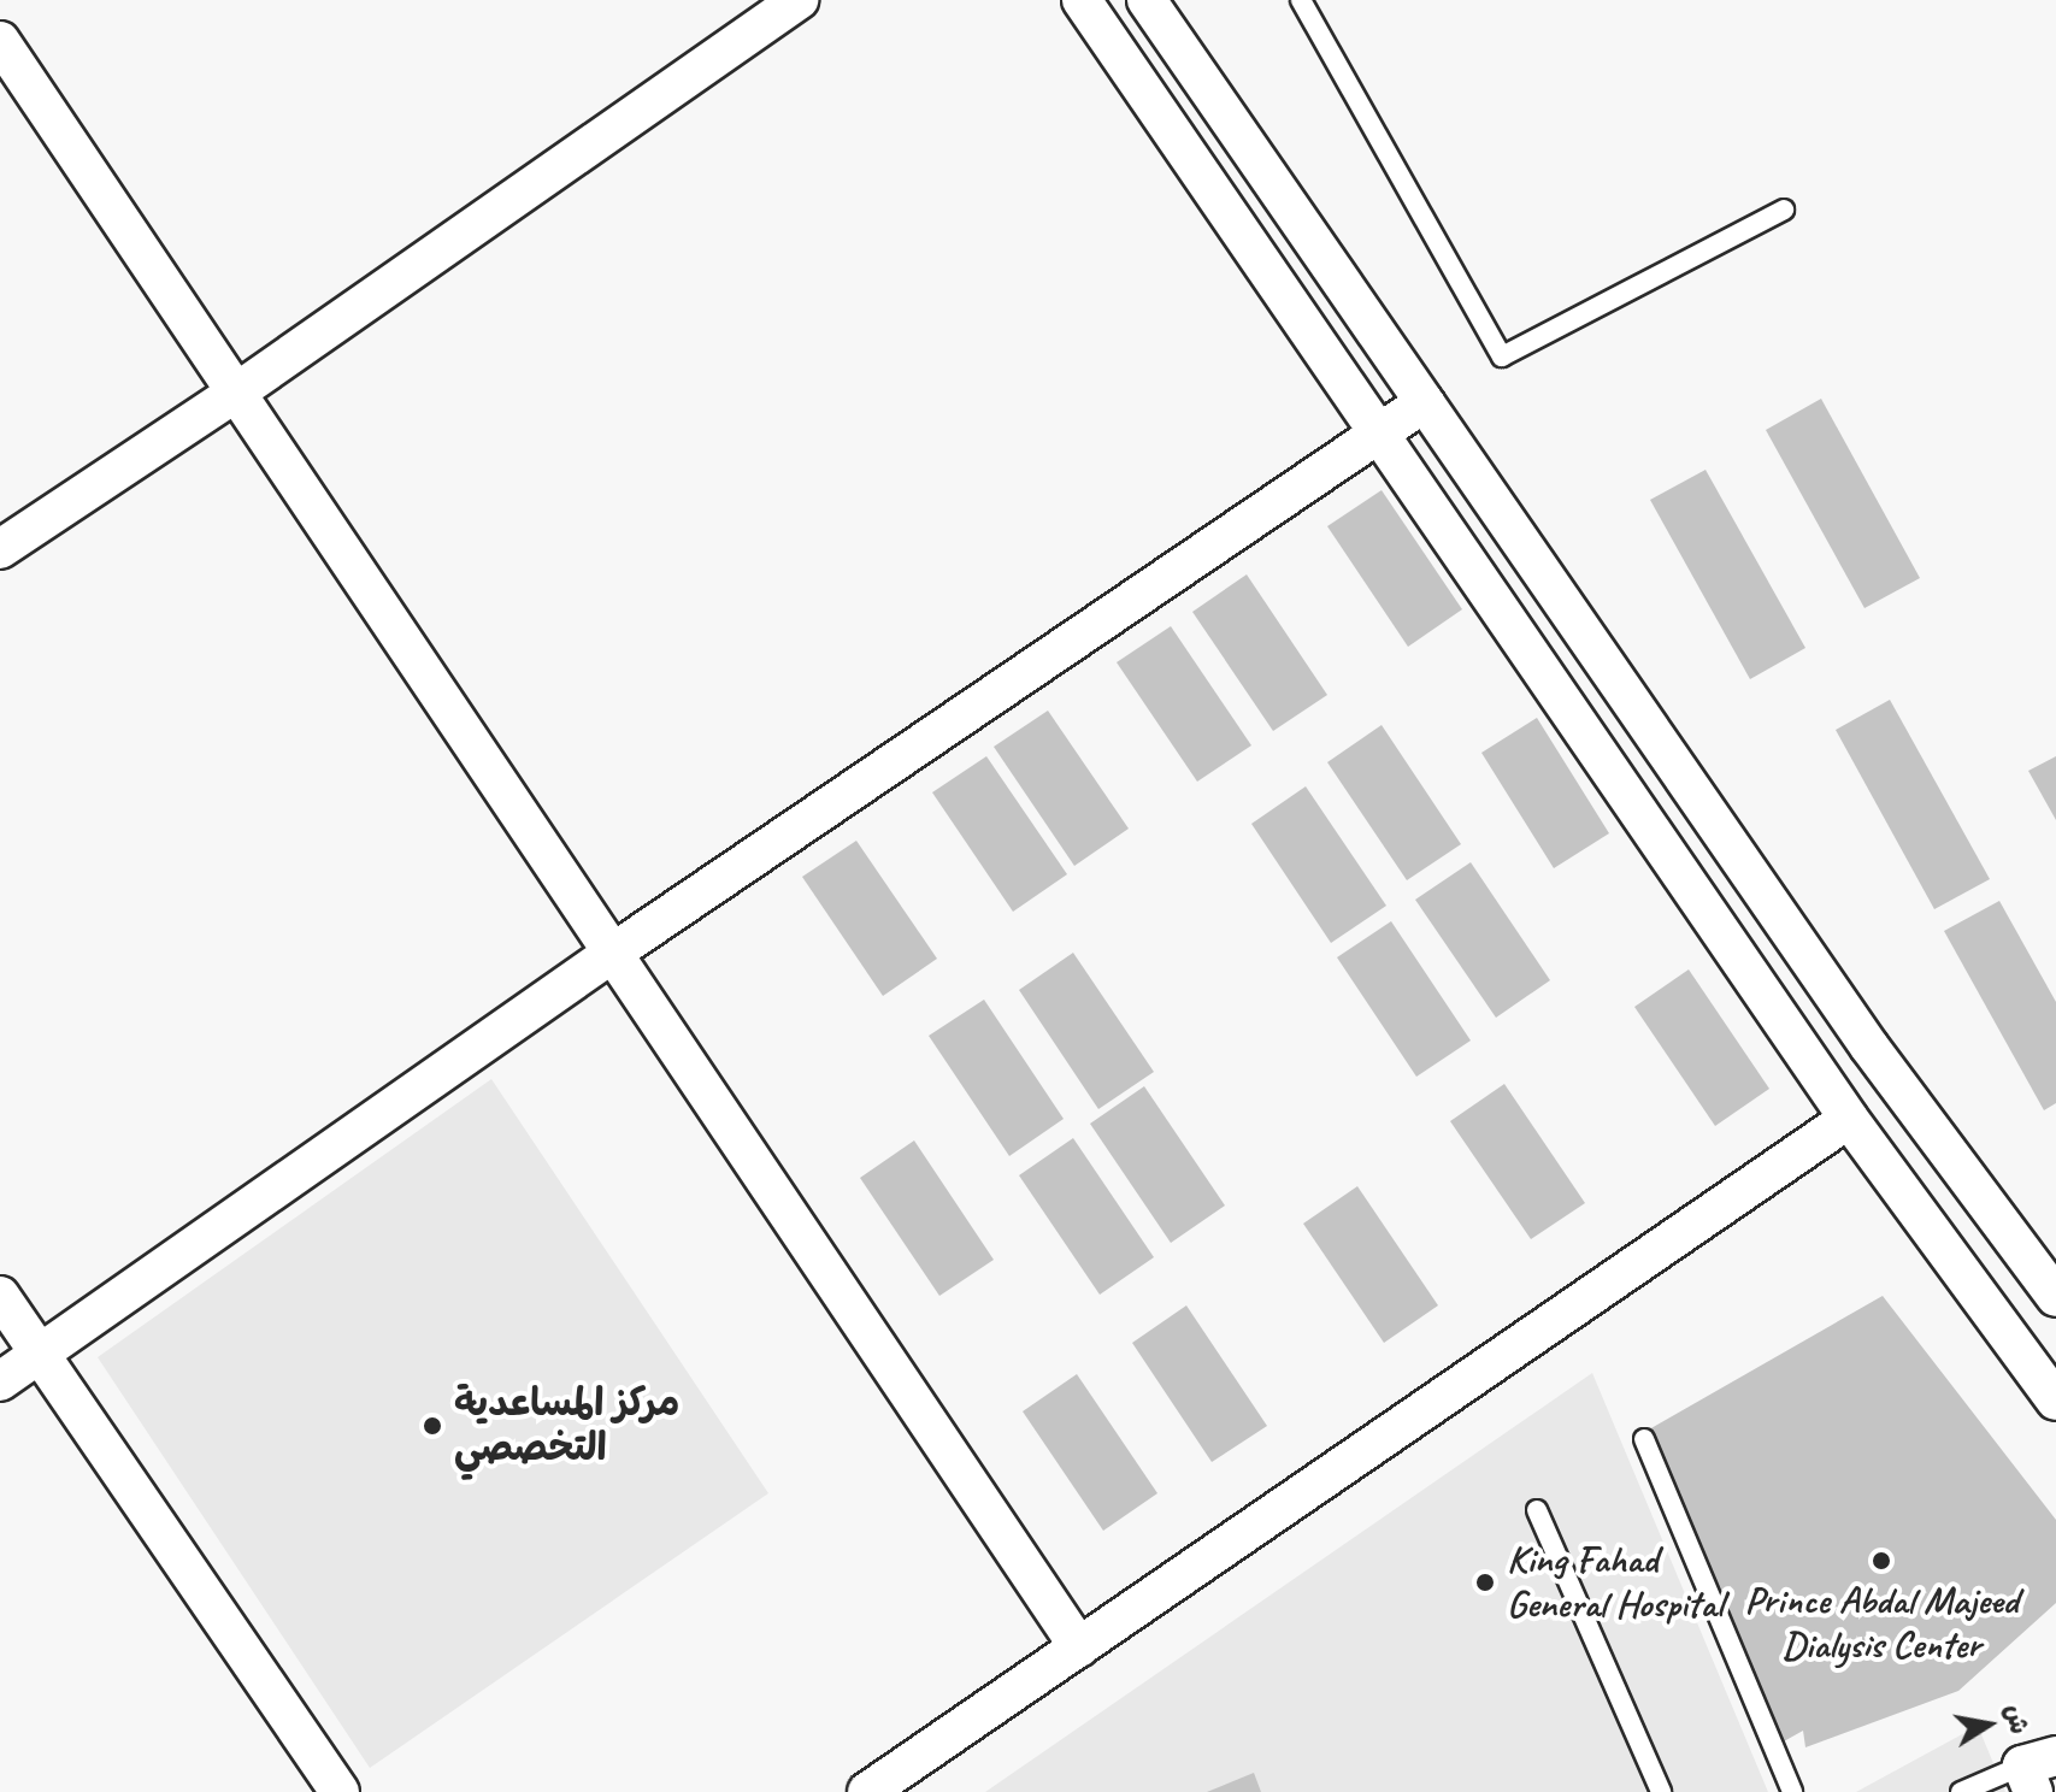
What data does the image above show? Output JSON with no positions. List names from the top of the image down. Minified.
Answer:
{"places":["مركز المساعدية التخصصي","Prince Abdal Majeed Dialysis Center","King Fahad General Hospital"],"north":"right"}
